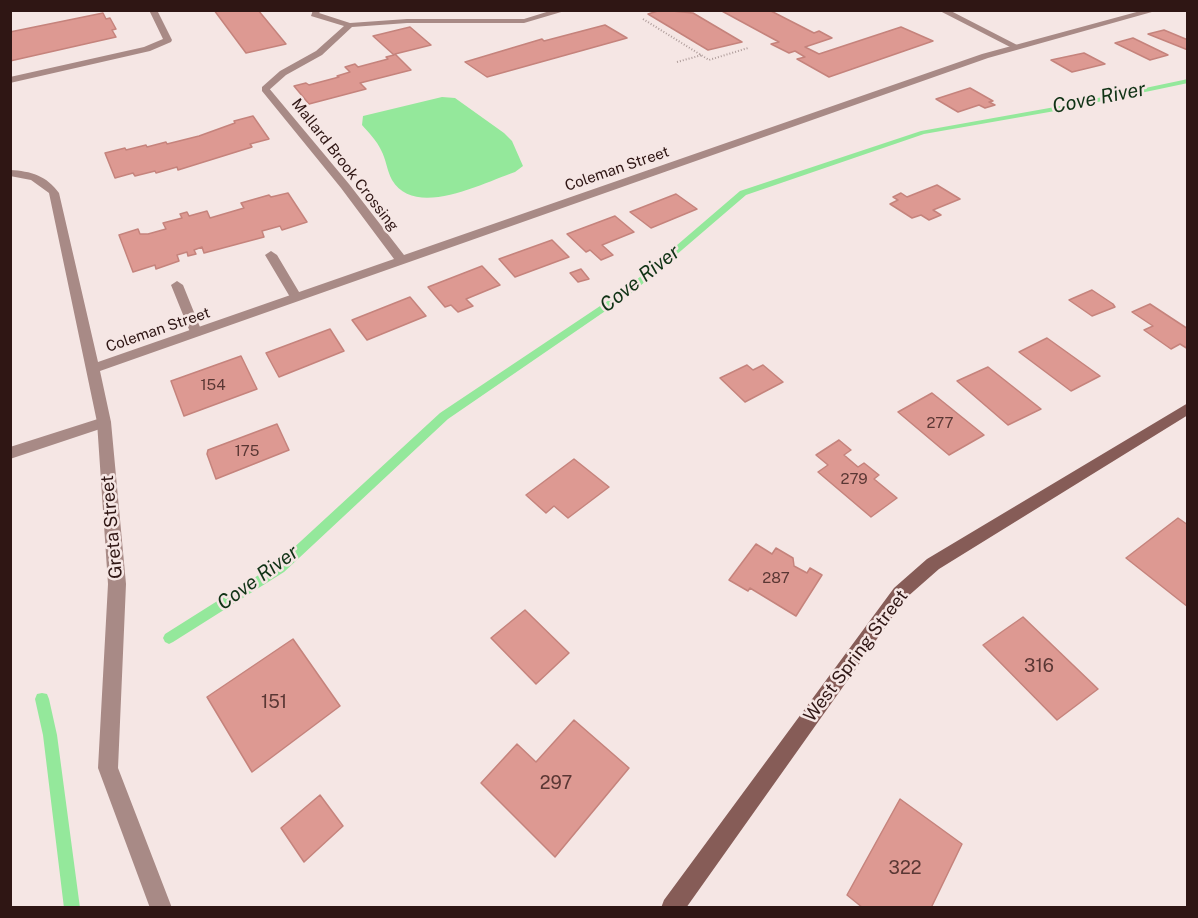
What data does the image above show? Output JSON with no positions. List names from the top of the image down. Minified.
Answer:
{"streets":{"main road":["West Spring Street"],"street":["Mallard Brook Crossing","Coleman Street","Greta Street"]},"crossings":[["Mallard Brook Crossing","Coleman Street"],["Coleman Street","Greta Street"]],"water":["Cove River"],"house_numbers":["154","277","175","279","287","316","151","297","322"]}
